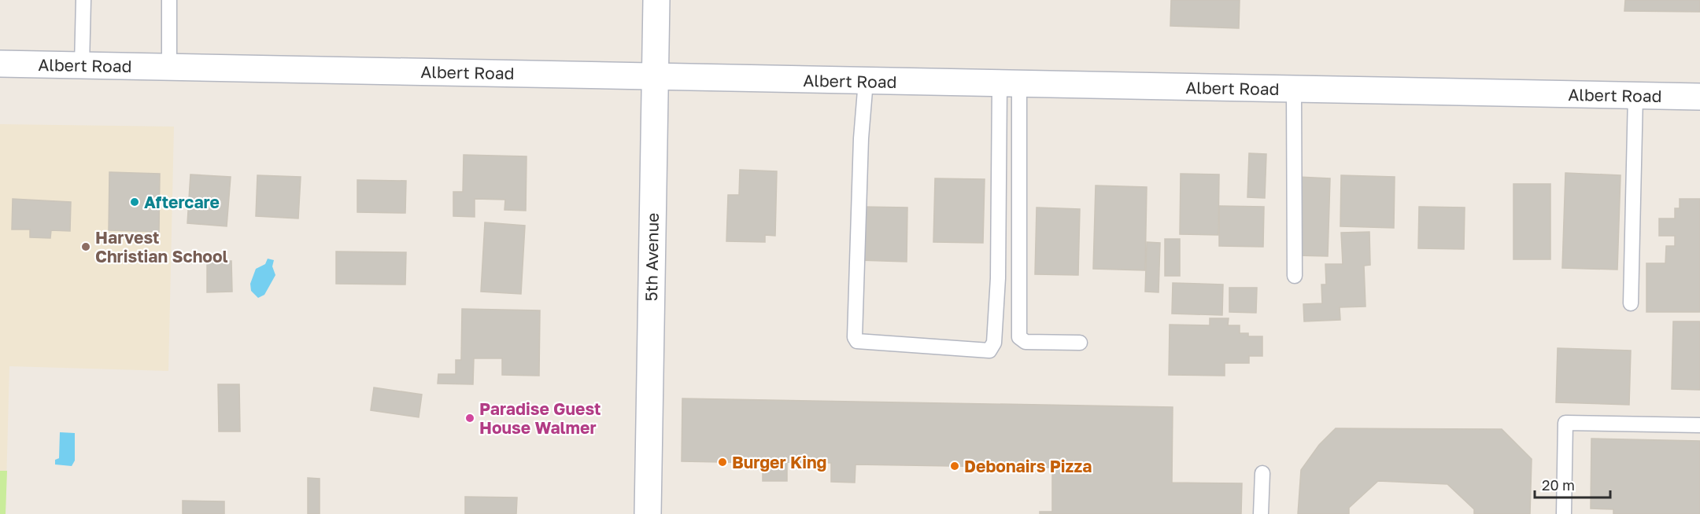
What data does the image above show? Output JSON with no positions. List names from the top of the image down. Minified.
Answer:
{"streets":{"street":["Albert Road","5th Avenue"]},"crossings":[["Albert Road","5th Avenue"]],"places":["Aftercare","Harvest Christian School","Paradise Guest House Walmer","Burger King","Debonairs Pizza"],"scale_bar":"20 m"}
